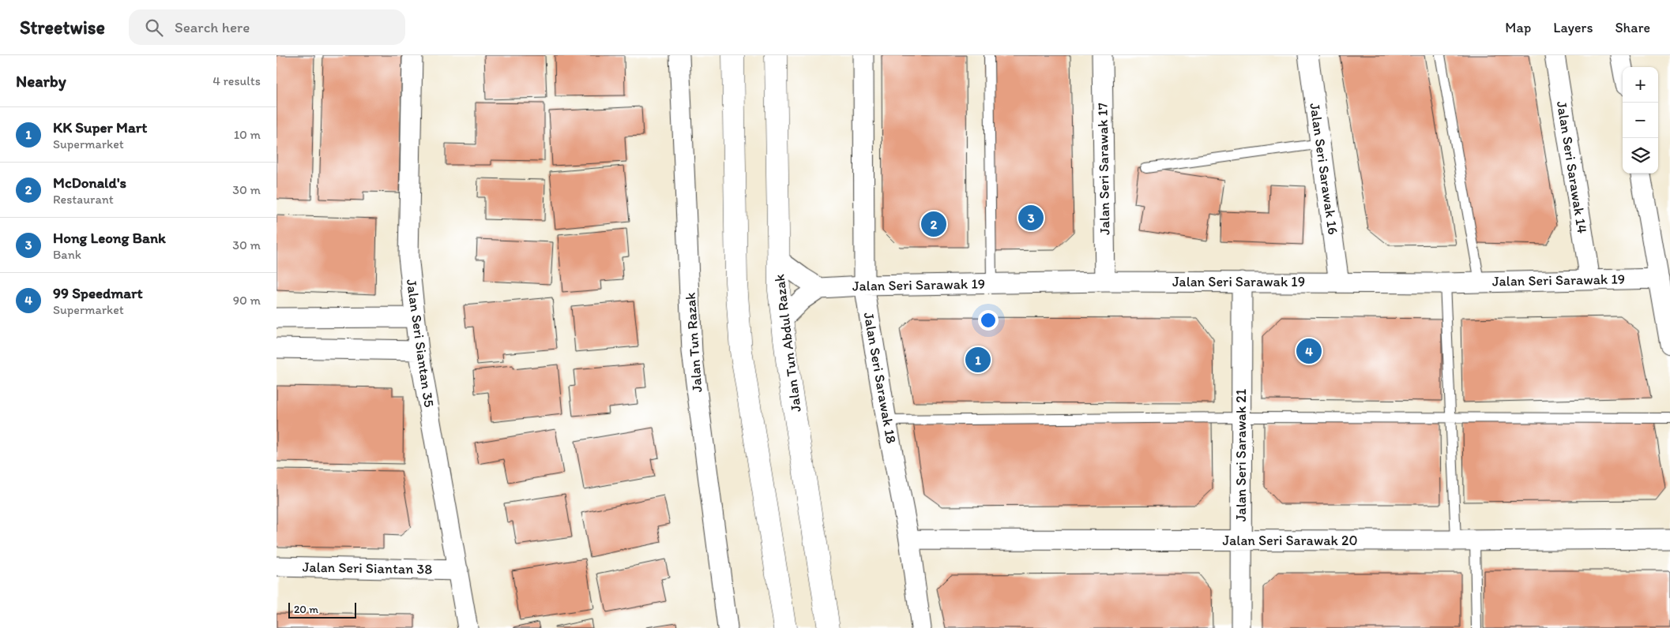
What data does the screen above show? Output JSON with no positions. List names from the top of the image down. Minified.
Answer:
{"streets":{"main road":["Jalan Tun Abdul Razak"],"street":["Jalan Seri Sarawak 14","Jalan Seri Sarawak 17","Jalan Seri Sarawak 16","Jalan Seri Sarawak 19","Jalan Tun Razak","Jalan Seri Siantan 35","Jalan Seri Sarawak 18","Jalan Seri Sarawak 21","Jalan Seri Sarawak 20","Jalan Seri Siantan 38"]},"crossings":[["Jalan Seri Sarawak 14","Jalan Seri Sarawak 19"],["Jalan Seri Sarawak 17","Jalan Seri Sarawak 19"],["Jalan Seri Sarawak 16","Jalan Seri Sarawak 19"],["Jalan Seri Sarawak 19","Jalan Seri Sarawak 18"],["Jalan Seri Sarawak 19","Jalan Seri Sarawak 21"],["Jalan Seri Siantan 35","Jalan Seri Siantan 38"],["Jalan Seri Sarawak 18","Jalan Seri Sarawak 20"],["Jalan Seri Sarawak 21","Jalan Seri Sarawak 20"]],"scale_bar":"20 m","page":{"header":"Streetwise","search":"Search here","nav":["Map","Layers","Share"],"heading":["Nearby","4 results"],"map_buttons":["+","−"],"list":[{"mark":"1","name":"KK Super Mart","note":"Supermarket","value":"10 m"},{"mark":"2","name":"McDonald's","note":"Restaurant","value":"30 m"},{"mark":"3","name":"Hong Leong Bank","note":"Bank","value":"30 m"},{"mark":"4","name":"99 Speedmart","note":"Supermarket","value":"90 m"}],"pins":["3","2","4","1"],"scale":"20 m"}}
